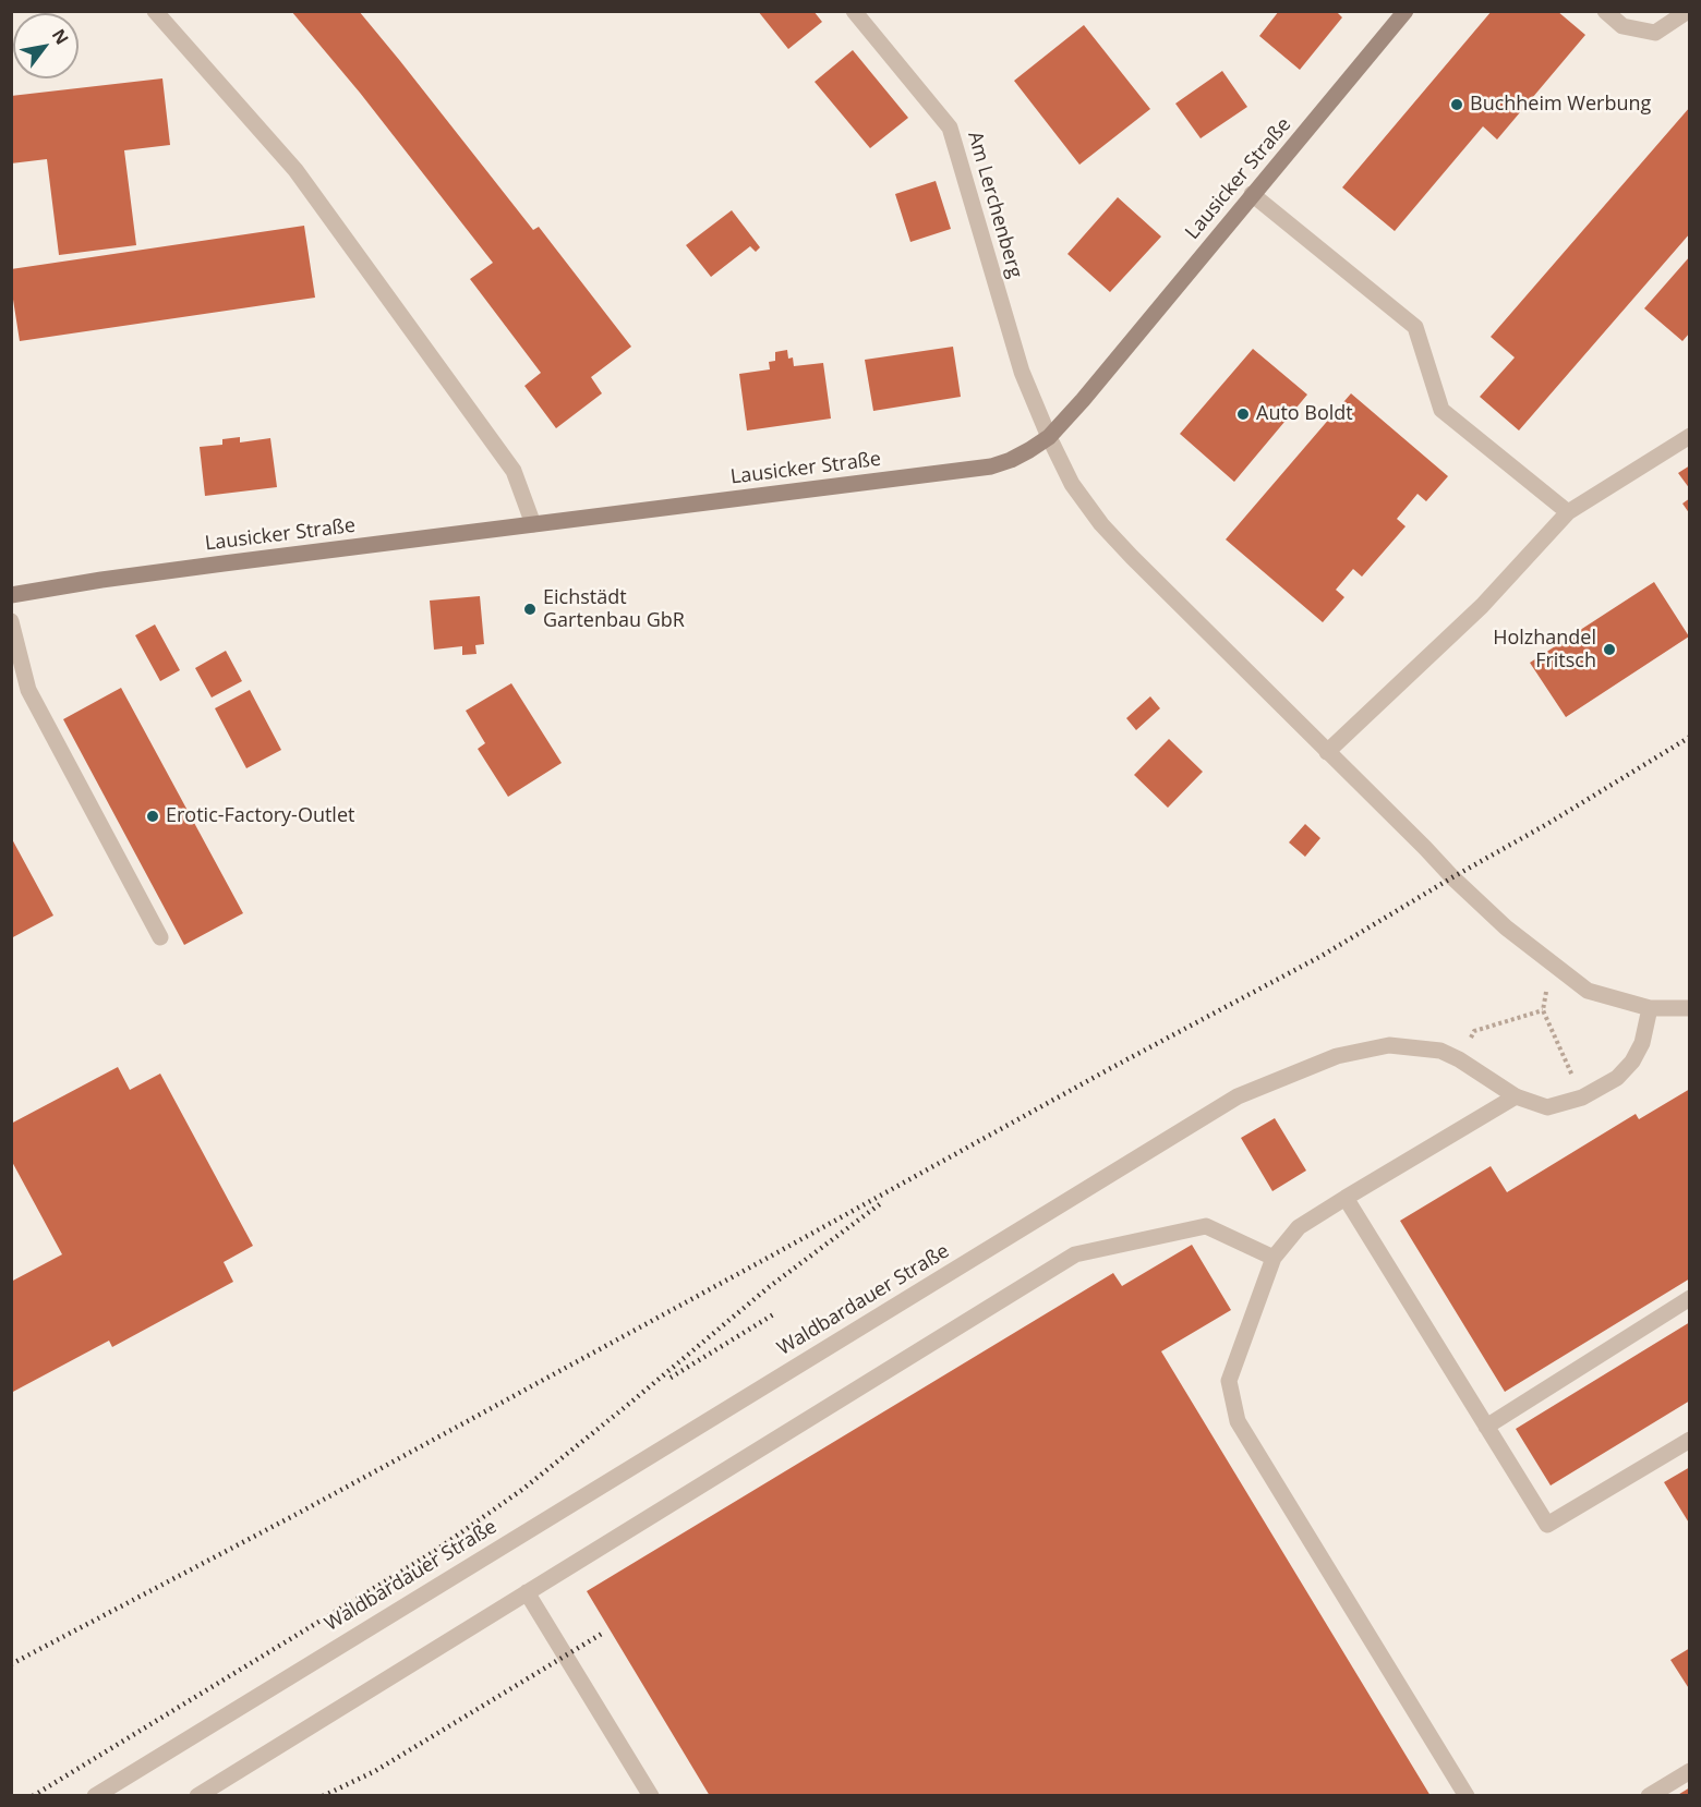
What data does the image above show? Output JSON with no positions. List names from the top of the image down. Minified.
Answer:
{"streets":{"main road":["Lausicker Straße"],"street":["Am Lerchenberg","Waldbardauer Straße"]},"crossings":[["Lausicker Straße","Am Lerchenberg"],["Am Lerchenberg","Waldbardauer Straße"]],"places":["Buchheim Werbung","Auto Boldt","Eichstädt Gartenbau GbR","Holzhandel Fritsch","Erotic-Factory-Outlet"],"north":"top right"}
